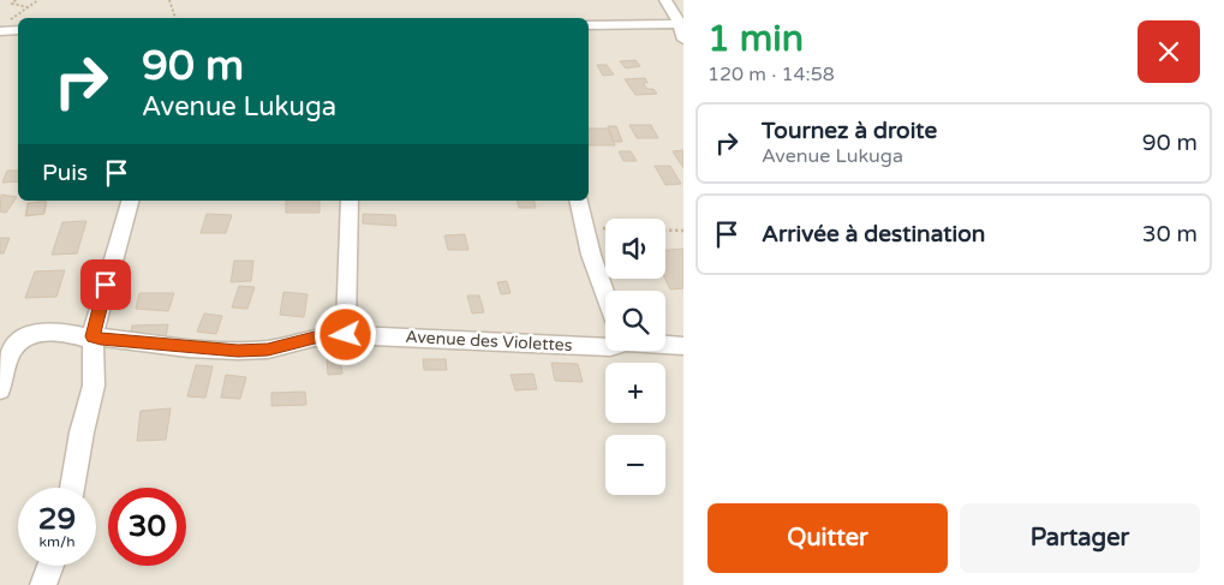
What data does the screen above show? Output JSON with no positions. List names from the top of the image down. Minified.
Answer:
{"streets":{"street":["Avenue des Violettes"]},"page":{"heading":["1 min","120 m · 14:58"],"turn":["90 m","Avenue Lukuga"],"list":[{"name":"Tournez à droite","note":"Avenue Lukuga","value":"90 m"},{"name":"Arrivée à destination","value":"30 m"}],"then":"Puis","map_buttons":["+","−"],"speed":"29 km/h","limit":"30","buttons":["Quitter","Partager"]}}
